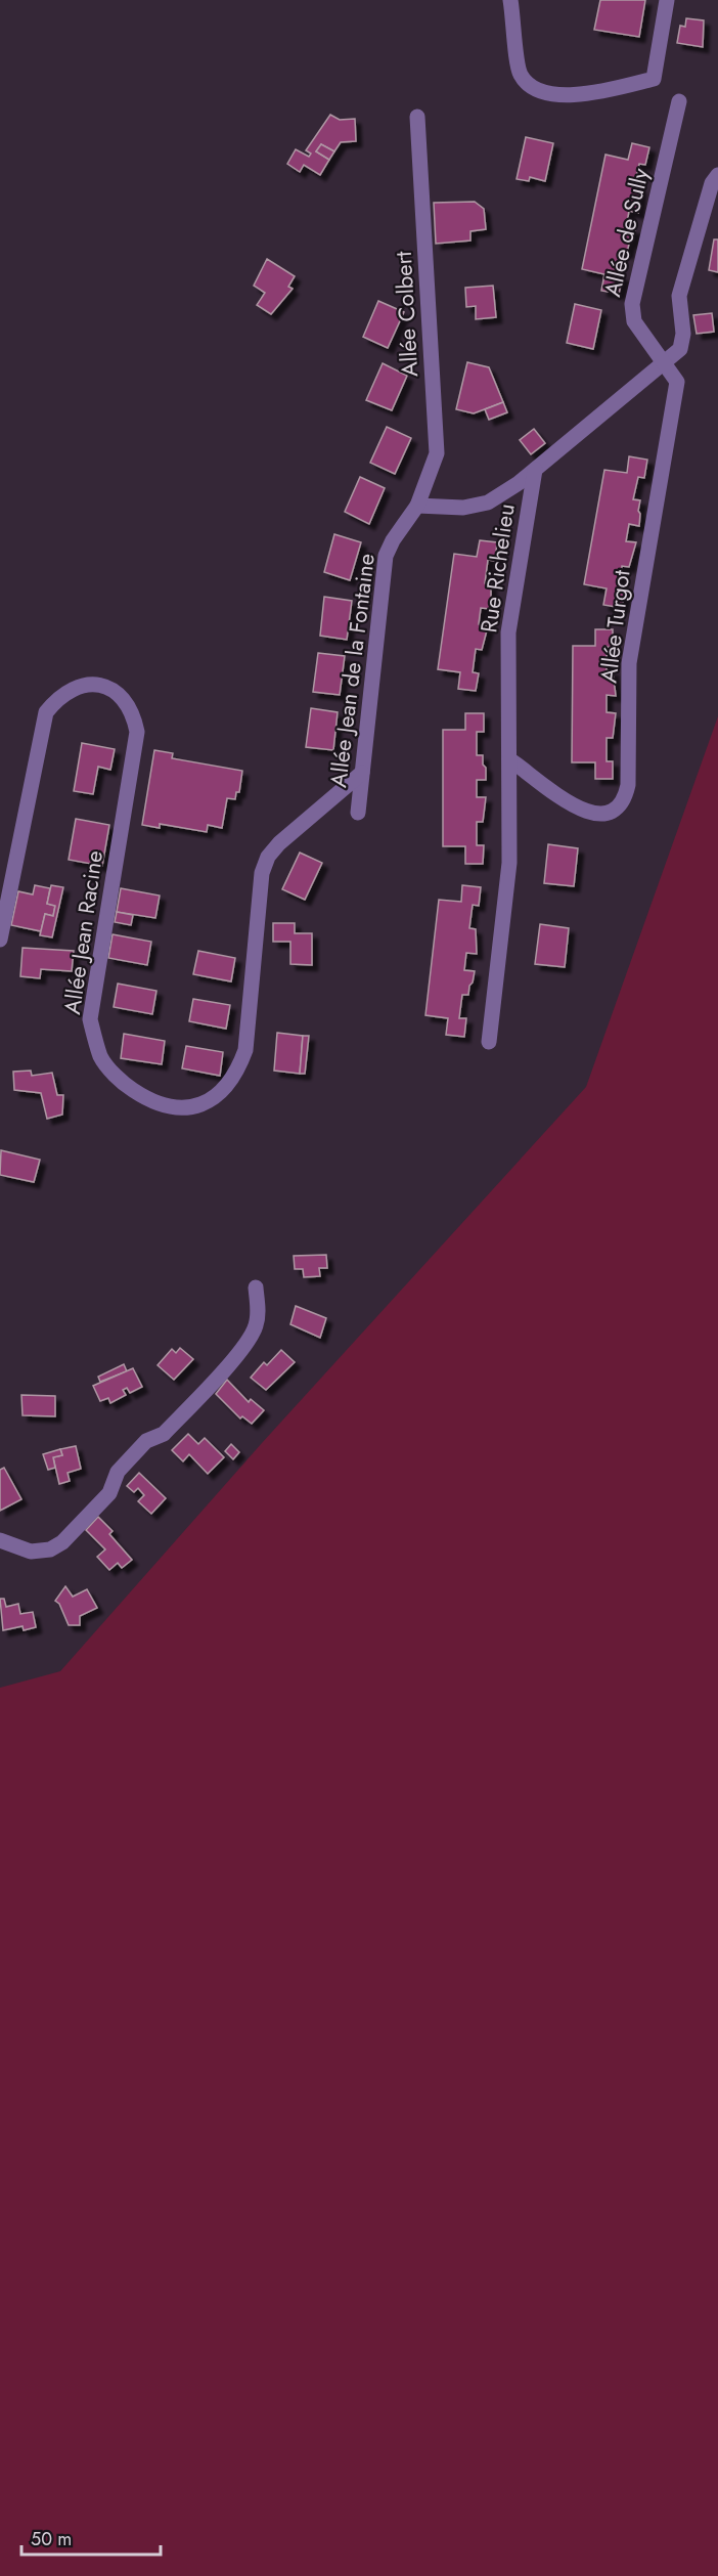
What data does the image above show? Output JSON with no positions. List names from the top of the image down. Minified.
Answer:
{"streets":{"street":["Allée de Sully","Allée Colbert","Rue Richelieu","Allée Turgot","Allée Jean de la Fontaine","Allée Jean Racine"]},"crossings":[["Allée de Sully","Allée Turgot"],["Allée Colbert","Allée Jean de la Fontaine"],["Rue Richelieu","Allée Turgot"],["Allée Jean de la Fontaine","Allée Jean Racine"]],"scale_bar":"50 m"}
